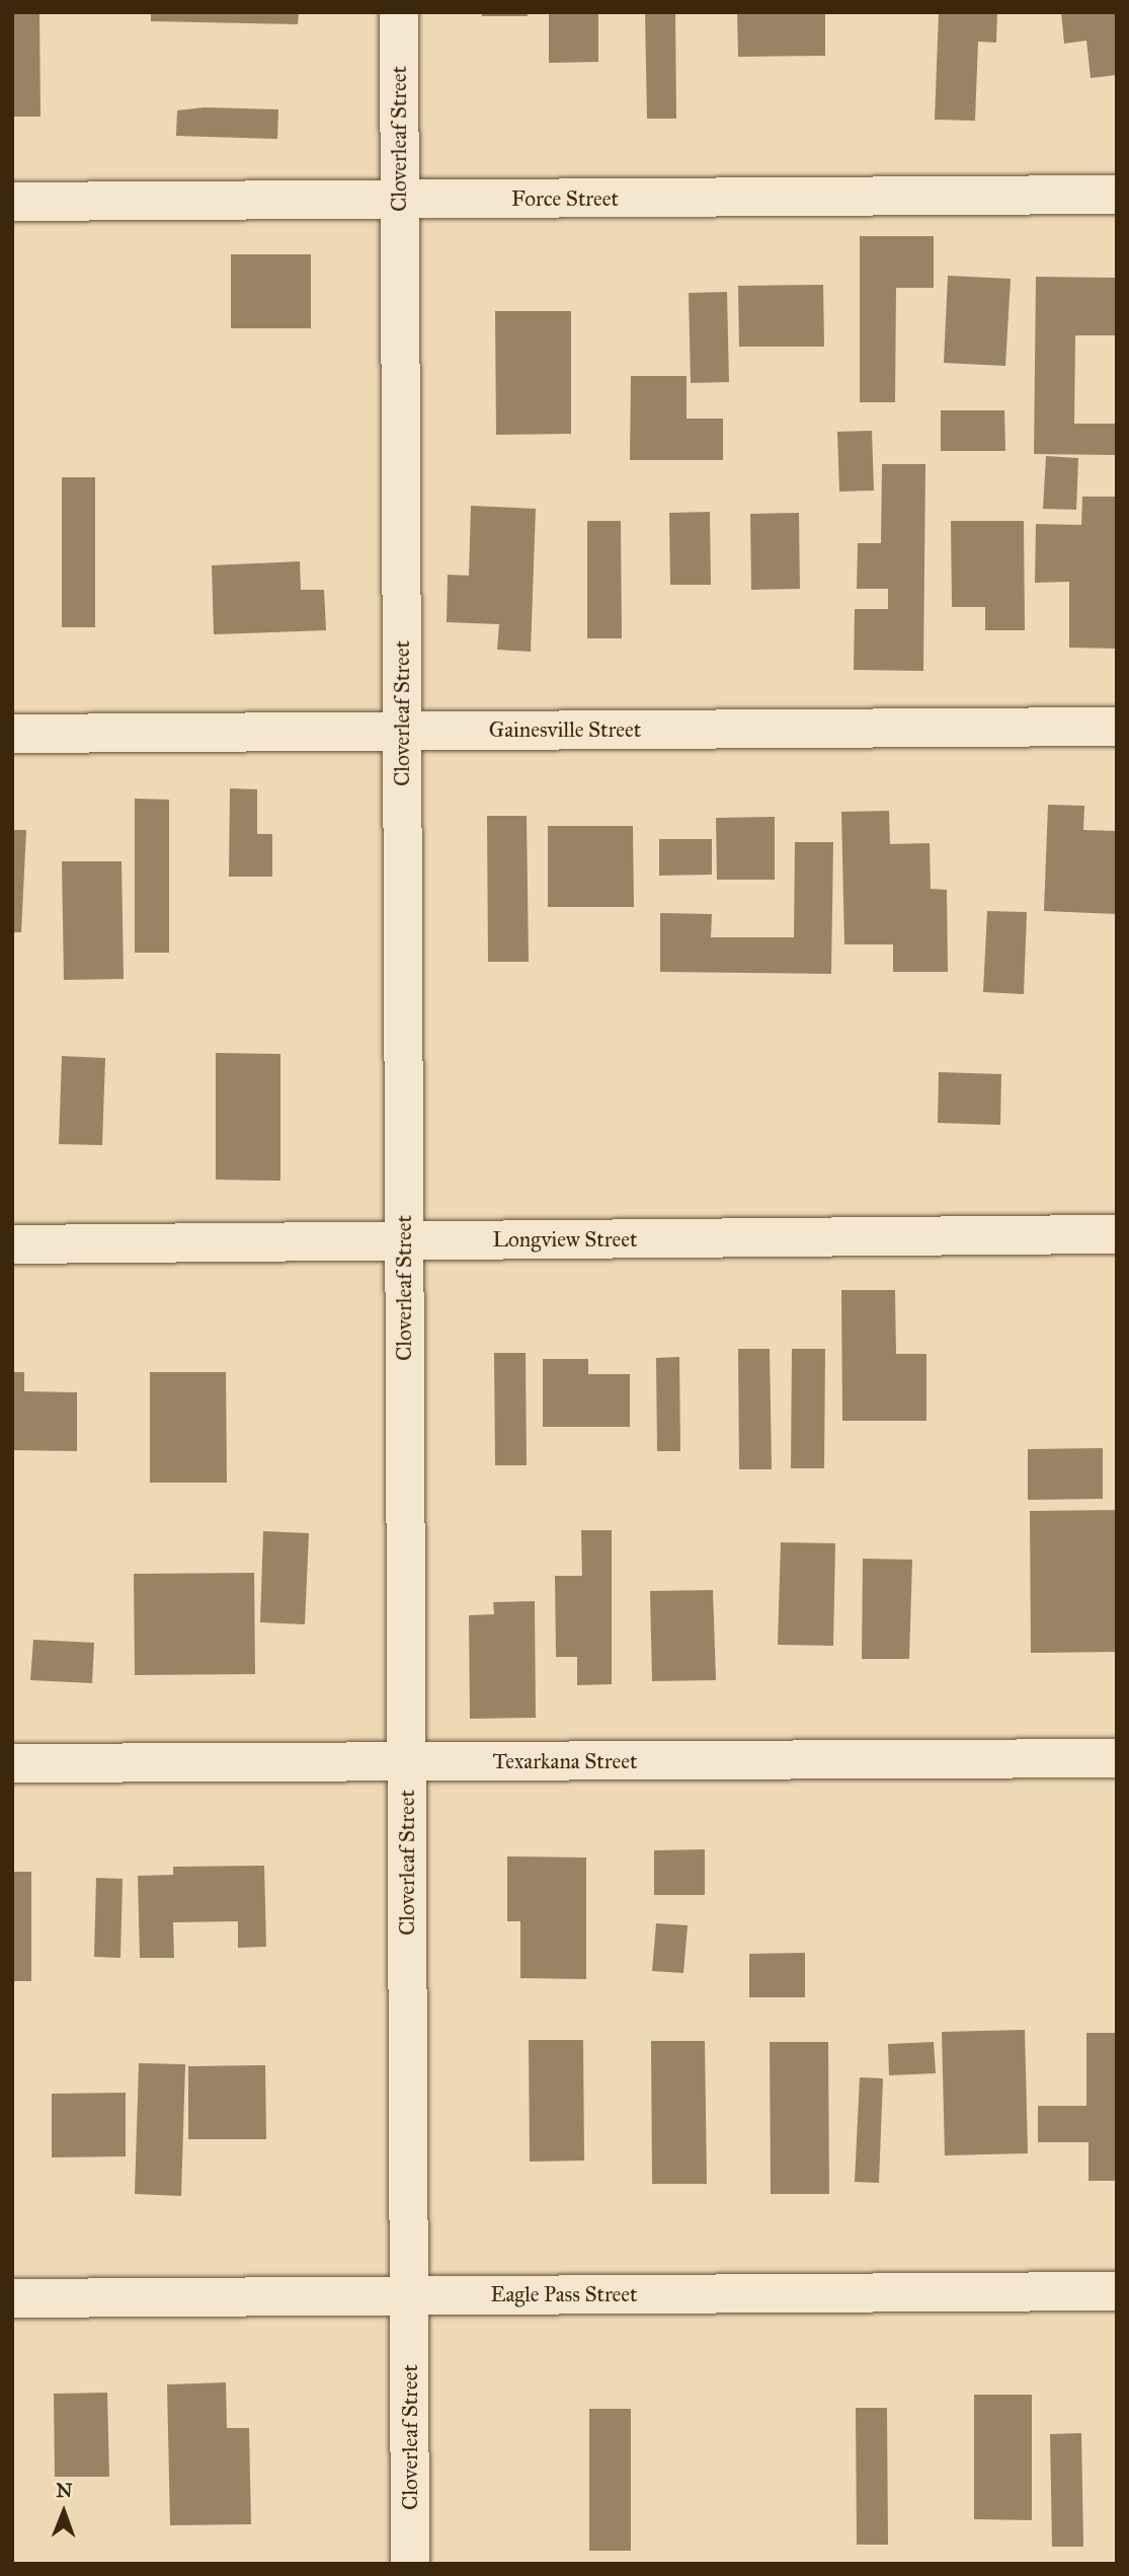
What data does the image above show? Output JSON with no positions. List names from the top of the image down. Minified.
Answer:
{"streets":{"street":["Cloverleaf Street","Force Street","Gainesville Street","Longview Street","Texarkana Street","Eagle Pass Street"]},"crossings":[["Cloverleaf Street","Force Street"],["Cloverleaf Street","Gainesville Street"],["Cloverleaf Street","Longview Street"],["Cloverleaf Street","Texarkana Street"],["Cloverleaf Street","Eagle Pass Street"]],"north":"top"}
